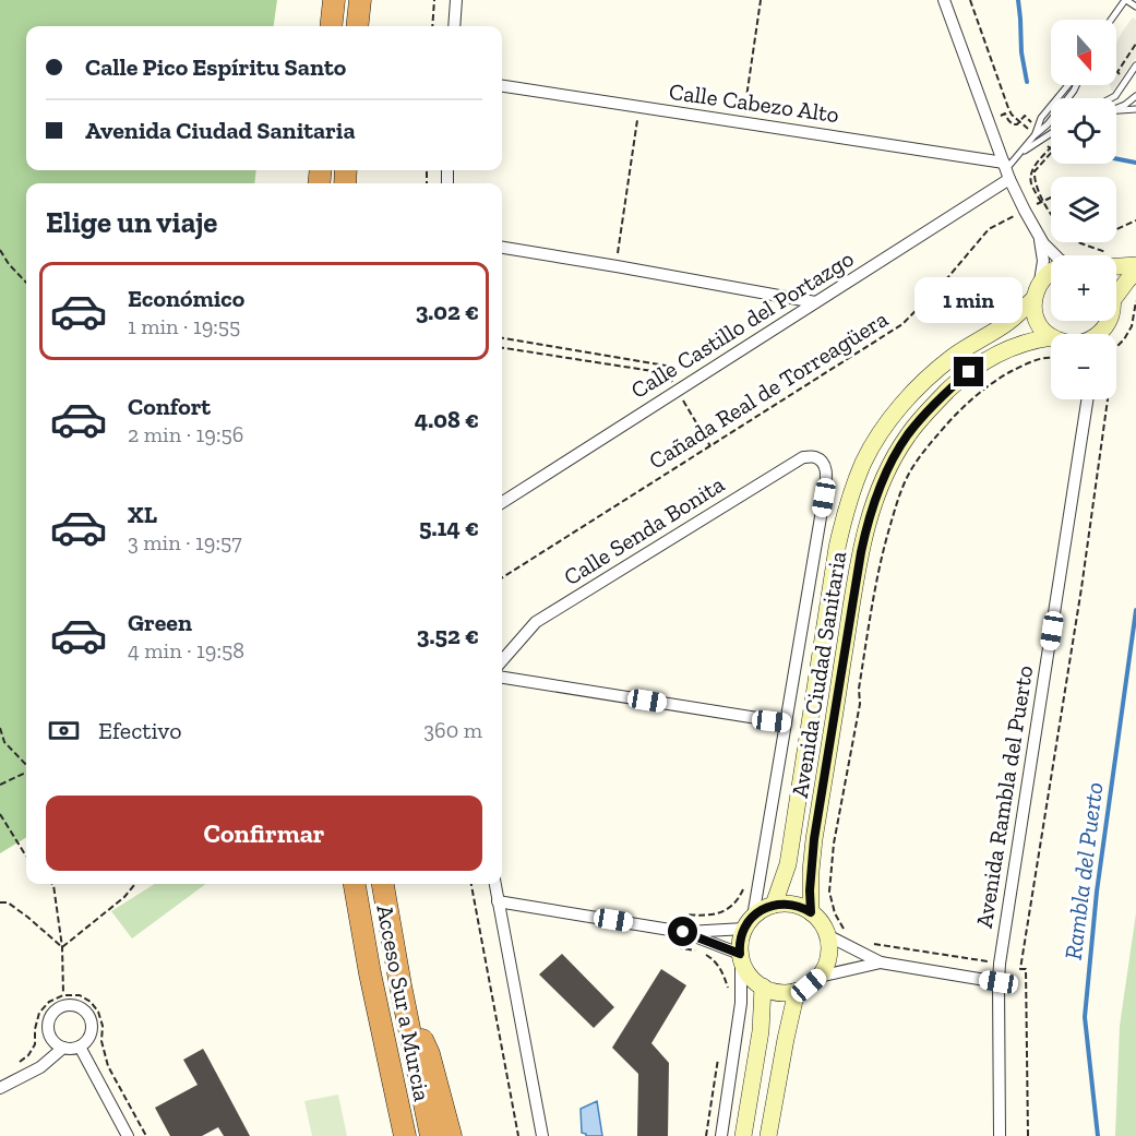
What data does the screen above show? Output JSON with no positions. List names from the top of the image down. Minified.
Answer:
{"streets":{"highway":["Acceso Sur a Murcia"],"street":["Calle Cabezo Alto","Calle Castillo del Portazgo","Calle Senda Bonita","Avenida Ciudad Sanitaria","Avenida Rambla del Puerto"],"path":["Cañada Real de Torreagüera"]},"crossings":[["Calle Cabezo Alto","Calle Castillo del Portazgo"]],"water":["Rambla del Puerto"],"north":"bottom","page":{"map_buttons":["+","−"],"banner":["Calle Pico Espíritu Santo","Avenida Ciudad Sanitaria"],"heading":"Elige un viaje","list":[{"name":"Económico","note":"1 min · 19:55","value":"3.02 €"},{"name":"Confort","note":"2 min · 19:56","value":"4.08 €"},{"name":"XL","note":"3 min · 19:57","value":"5.14 €"},{"name":"Green","note":"4 min · 19:58","value":"3.52 €"}],"bubble":"1 min","pay":["Efectivo","360 m"],"buttons":"Confirmar"}}
